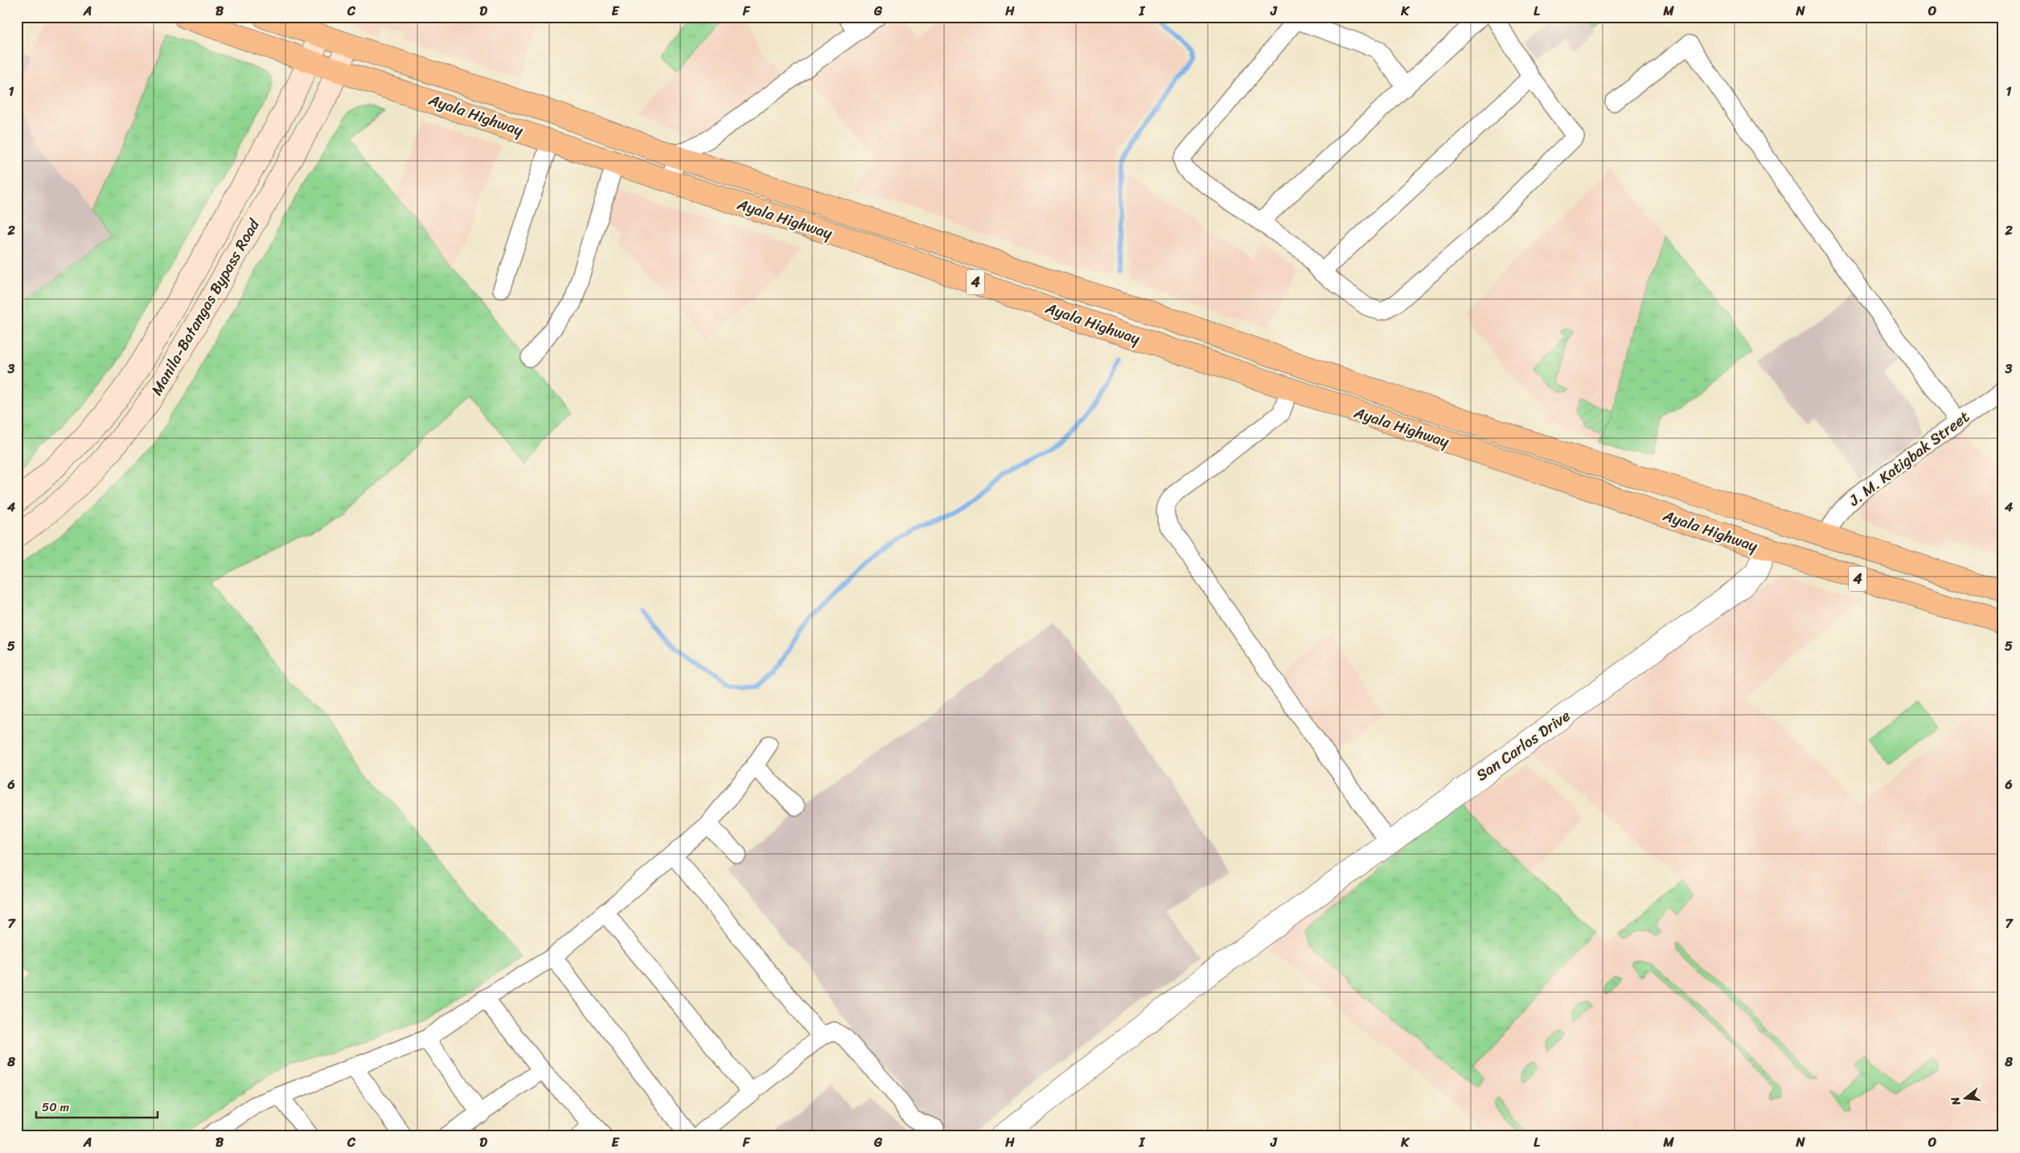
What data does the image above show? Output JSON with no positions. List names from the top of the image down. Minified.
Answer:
{"streets":{"highway":["Ayala Highway","4"],"main road":["Manila-Batangas Bypass Road"],"street":["J. M. Katigbak Street","San Carlos Drive"]},"crossings":[["Ayala Highway","Manila-Batangas Bypass Road"],["Ayala Highway","J. M. Katigbak Street"],["Ayala Highway","San Carlos Drive"]],"scale_bar":"50 m","north":"left","grid":{"columns":["A","B","C","D","E","F","G","H","I","J","K","L","M","N","O"],"rows":["1","2","3","4","5","6","7","8"]}}
